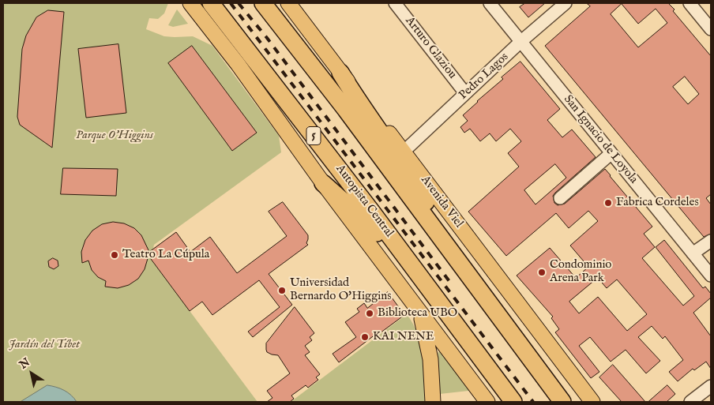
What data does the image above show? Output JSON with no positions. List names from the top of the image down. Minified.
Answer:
{"streets":{"highway":["5","Autopista Central"],"main road":["Avenida Viel"],"street":["Arturo Glaziou","Pedro Lagos","San Ignacio de Loyola"]},"crossings":[["Arturo Glaziou","Pedro Lagos"],["Pedro Lagos","San Ignacio de Loyola"],["Pedro Lagos","Avenida Viel"]],"parks":["Parque O'Higgins","Jardín del Tíbet"],"places":["Fabrica Cordeles","Teatro La Cúpula","Condominio Arena Park","Universidad Bernardo O'Higgins","Biblioteca UBO","KAI NENE"],"north":"top left"}
